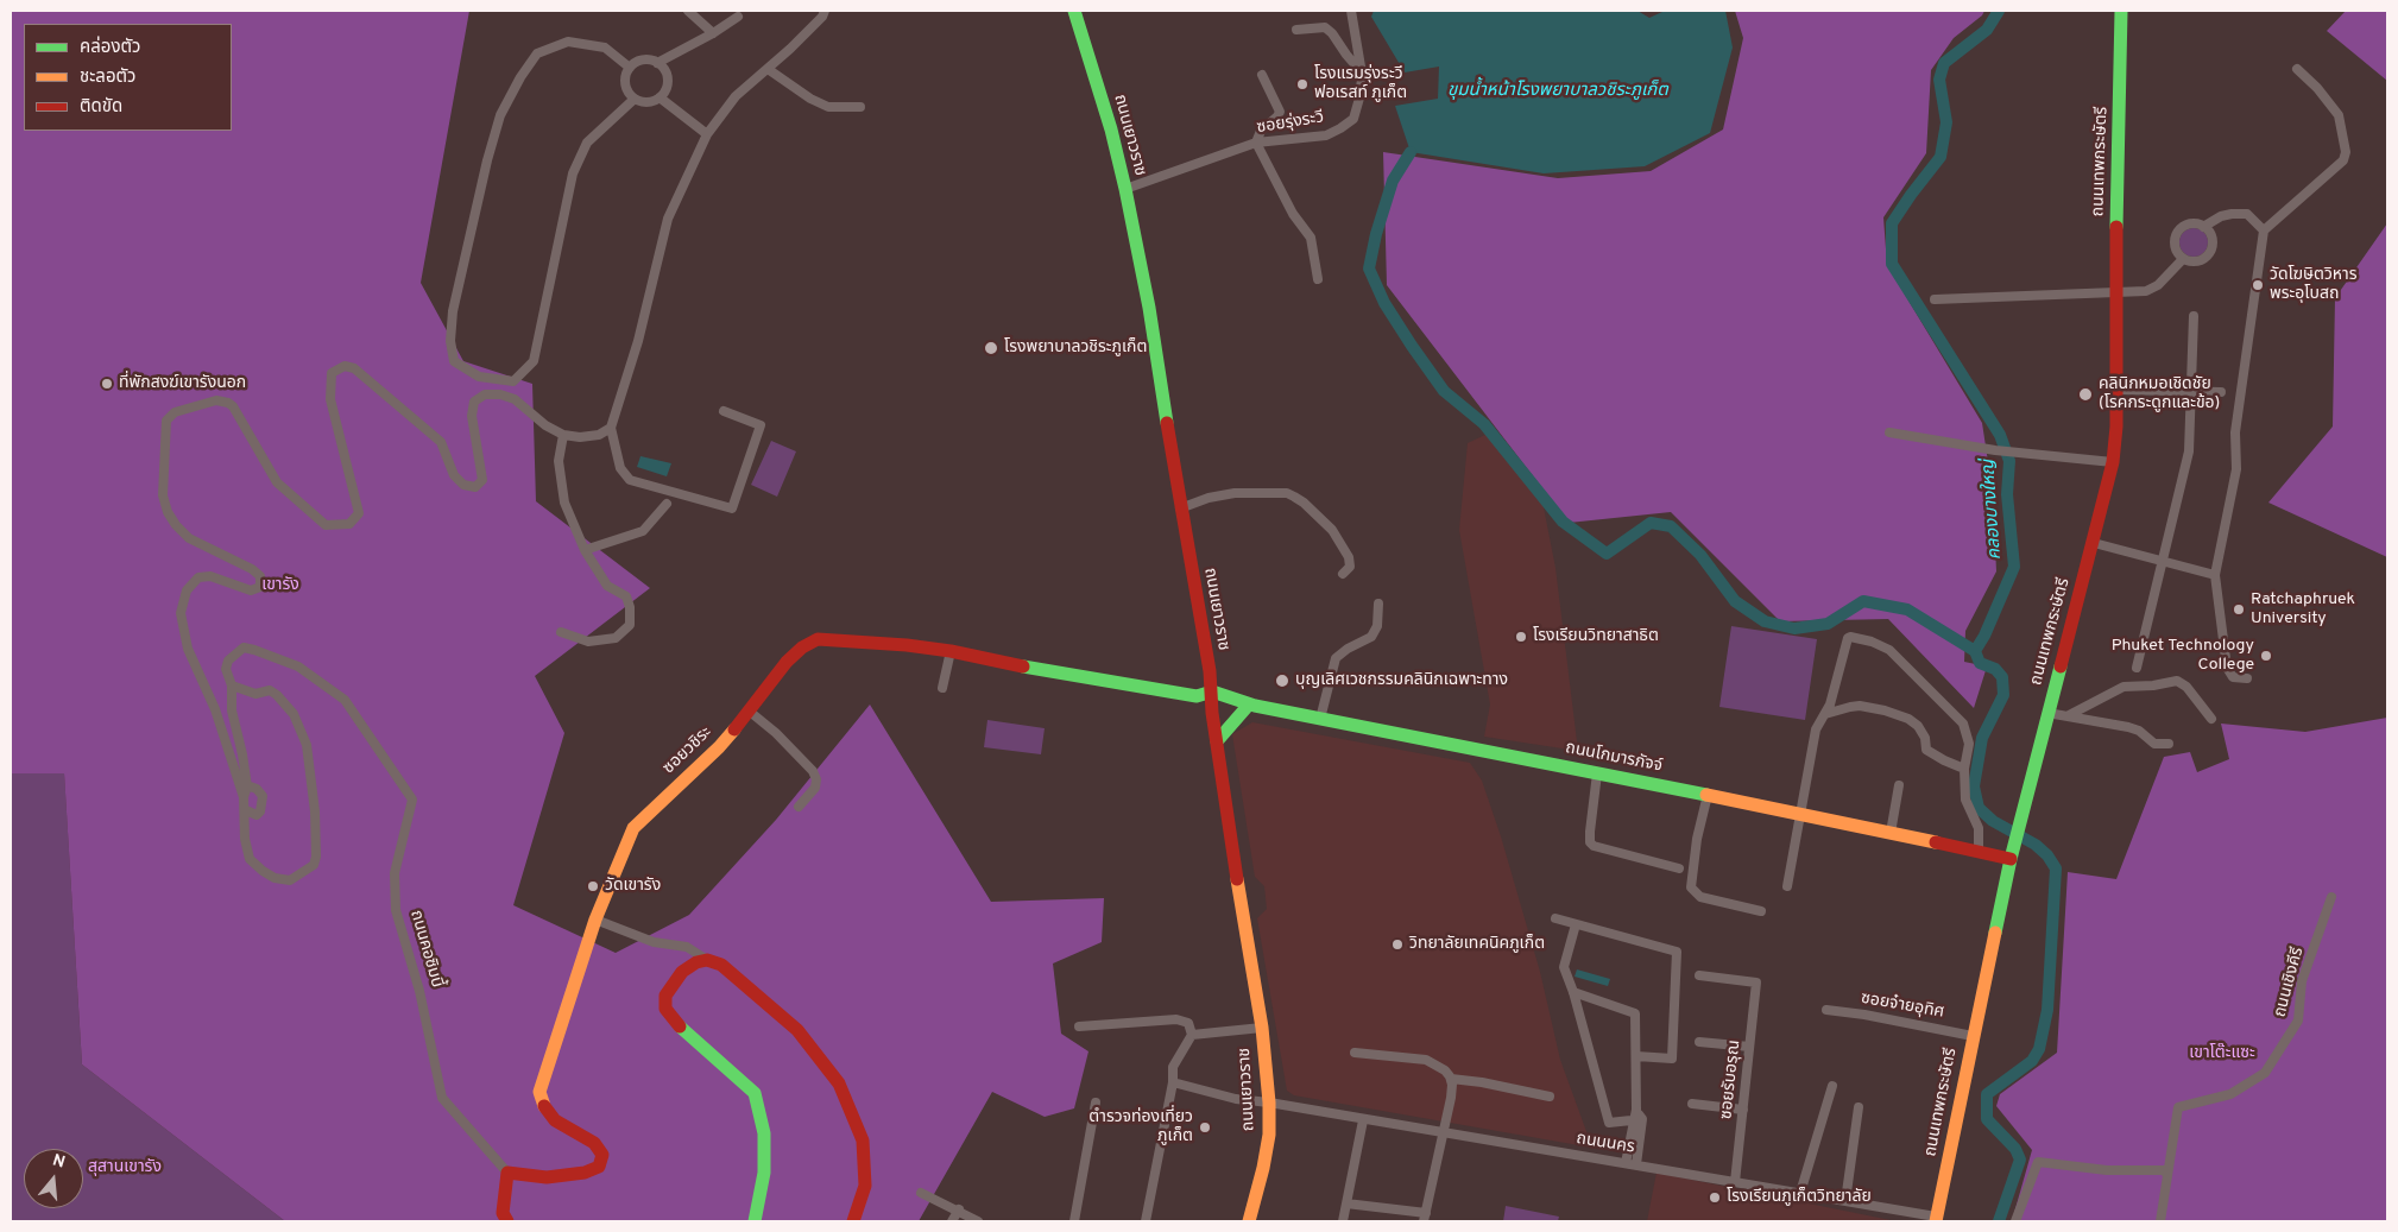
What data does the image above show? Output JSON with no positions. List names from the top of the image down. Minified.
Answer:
{"streets":{"street":["ซอยรุ่งระวี","ถนนเยาวราช","ถนนเทพกระษัตรี","ซอยวชิระ","ถนนโกมารภัจจ์","ถนนคอซิมบี้","ถนนเชิงคีรี","ซอยจ๋ายอุทิศ","ซอยรับอรุณ","ถนนนคร"]},"crossings":[["ซอยรุ่งระวี","ถนนเยาวราช"],["ถนนเยาวราช","ซอยวชิระ"],["ถนนเยาวราช","ถนนโกมารภัจจ์"],["ถนนเยาวราช","ถนนนคร"],["ถนนเทพกระษัตรี","ถนนโกมารภัจจ์"],["ถนนเทพกระษัตรี","ซอยจ๋ายอุทิศ"],["ถนนเทพกระษัตรี","ถนนนคร"],["ซอยวชิระ","ถนนโกมารภัจจ์"],["ซอยวชิระ","ถนนคอซิมบี้"],["ซอยรับอรุณ","ถนนนคร"]],"water":["ขุมน้ำหน้าโรงพยาบาลวชิระภูเก็ต","คลองบางใหญ่"],"parks":["เขารัง","เขาโต๊ะแซะ","สุสานเขารัง"],"places":["โรงแรมรุ่งระวี ฟอเรสท์ ภูเก็ต","วัดโฆษิตวิหาร พระอุโบสถ","โรงพยาบาลวชิระภูเก็ต","ที่พักสงฆ์เขารังนอก","คลินิกหมอเชิดชัย (โรคกระดูกและข้อ)","Ratchaphruek University","โรงเรียนวิทยาสาธิต","Phuket Technology College","บุญเลิศเวชกรรมคลินิกเฉพาะทาง","วัดเขารัง","วิทยาลัยเทคนิคภูเก็ต","ตำรวจท่องเที่ยว ภูเก็ต","โรงเรียนภูเก็ตวิทยาลัย"],"legend":["คล่องตัว","ชะลอตัว","ติดขัด"],"north":"top"}
